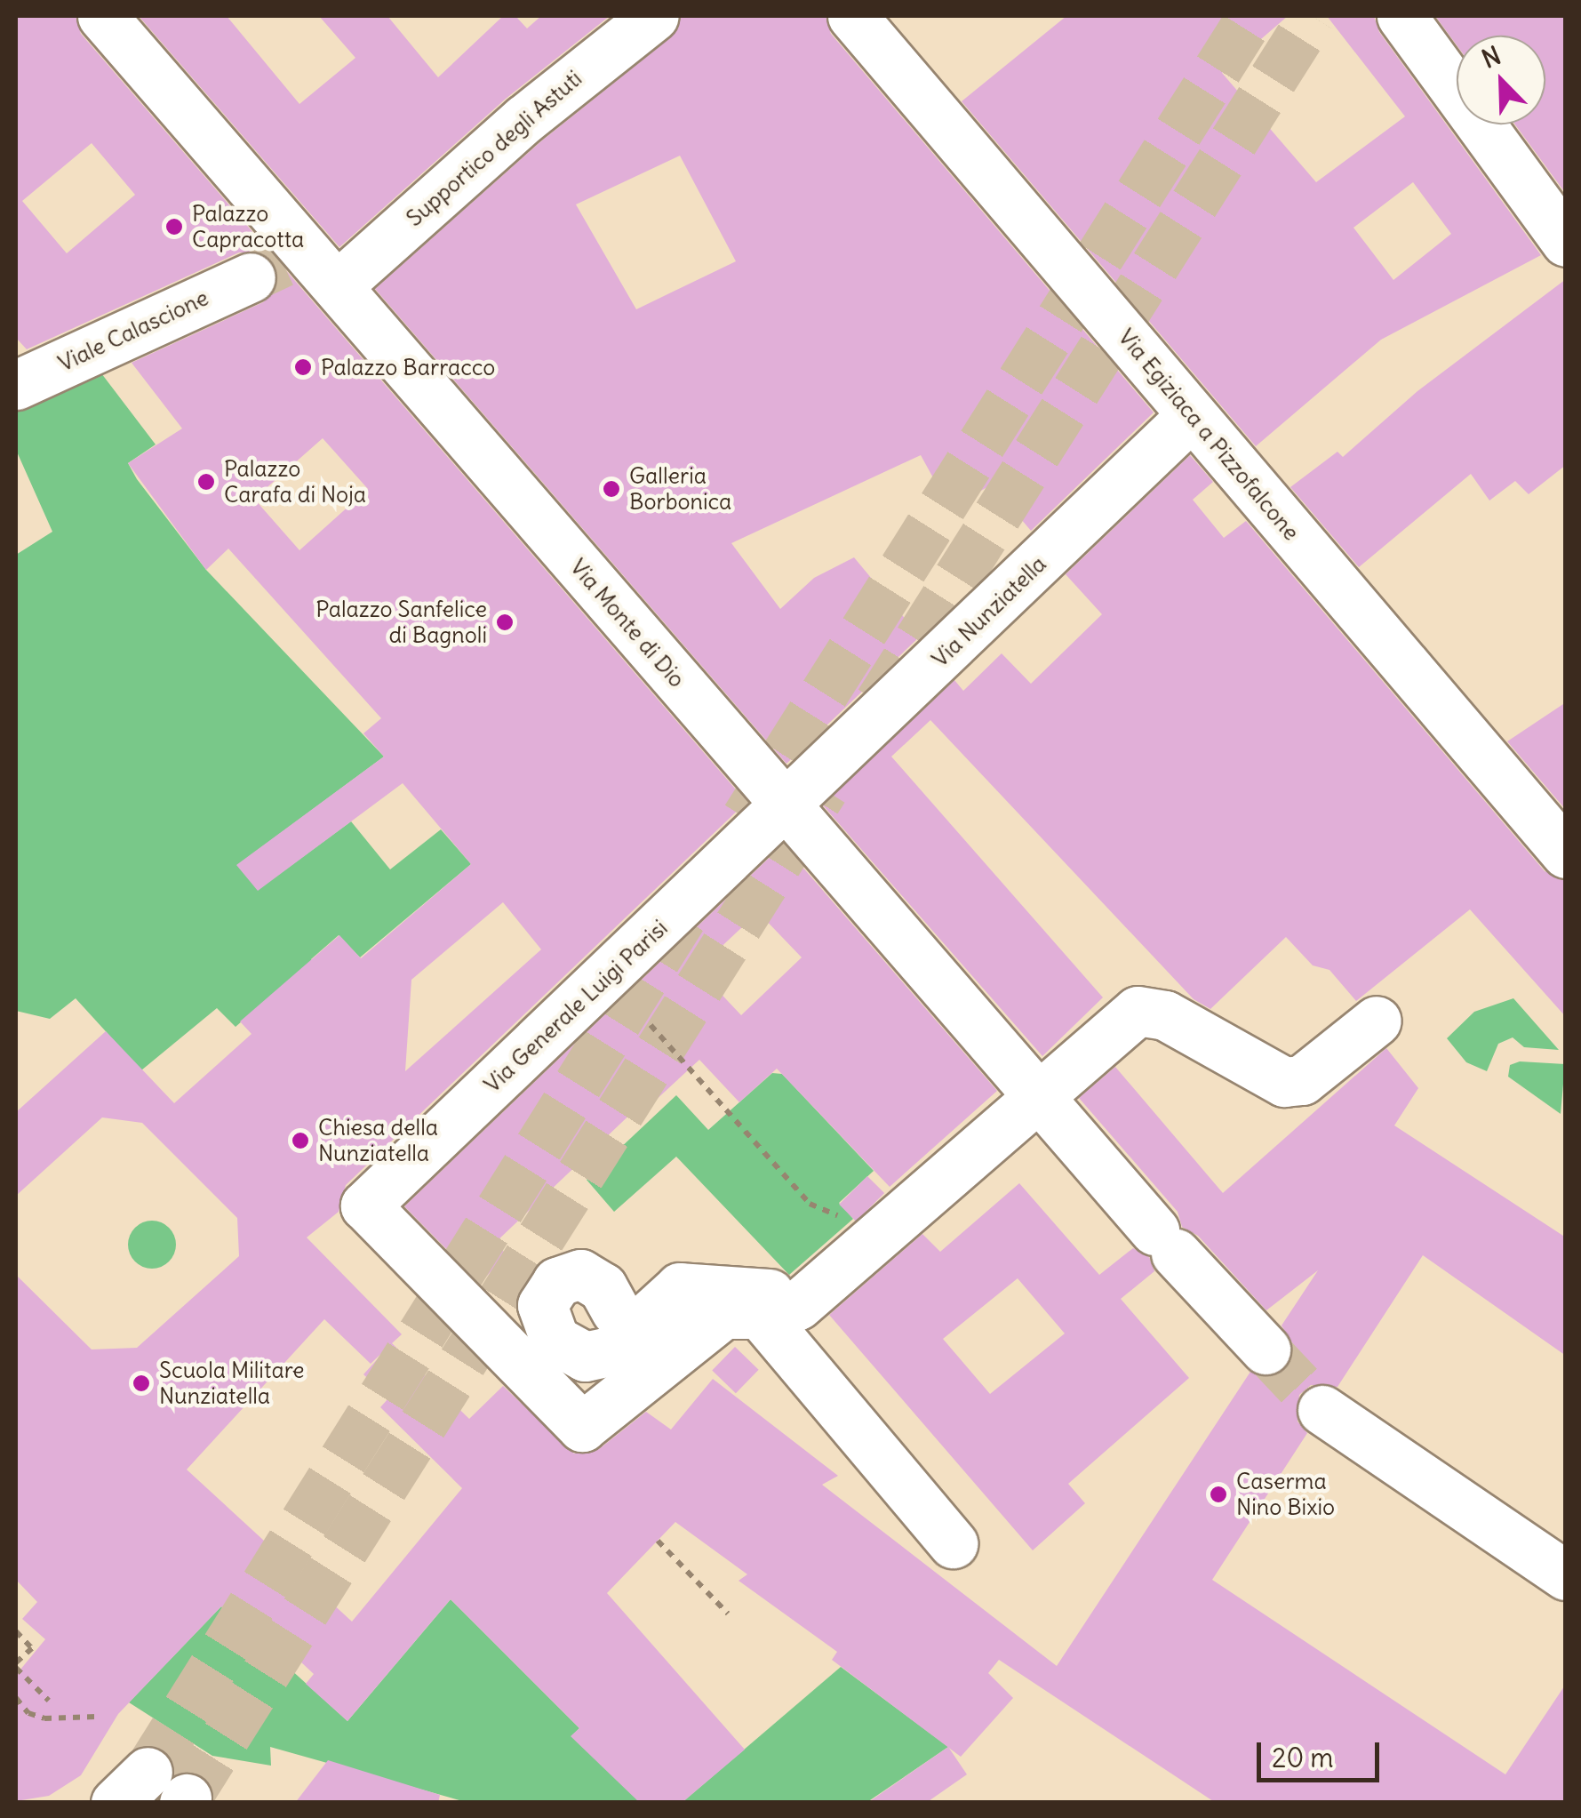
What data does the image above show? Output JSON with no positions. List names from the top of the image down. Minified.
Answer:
{"streets":{"street":["Supportico degli Astuti","Viale Calascione","Via Egiziaca a Pizzofalcone","Via Nunziatella","Via Monte di Dio","Via Generale Luigi Parisi"]},"crossings":[["Supportico degli Astuti","Viale Calascione"],["Supportico degli Astuti","Via Monte di Dio"],["Viale Calascione","Via Monte di Dio"],["Via Egiziaca a Pizzofalcone","Via Nunziatella"],["Via Nunziatella","Via Monte di Dio"],["Via Nunziatella","Via Generale Luigi Parisi"],["Via Monte di Dio","Via Generale Luigi Parisi"]],"places":["Palazzo Capracotta","Palazzo Barracco","Palazzo Carafa di Noja","Galleria Borbonica","Palazzo Sanfelice di Bagnoli","Chiesa della Nunziatella","Scuola Militare Nunziatella","Caserma Nino Bixio"],"scale_bar":"20 m","north":"top left"}
